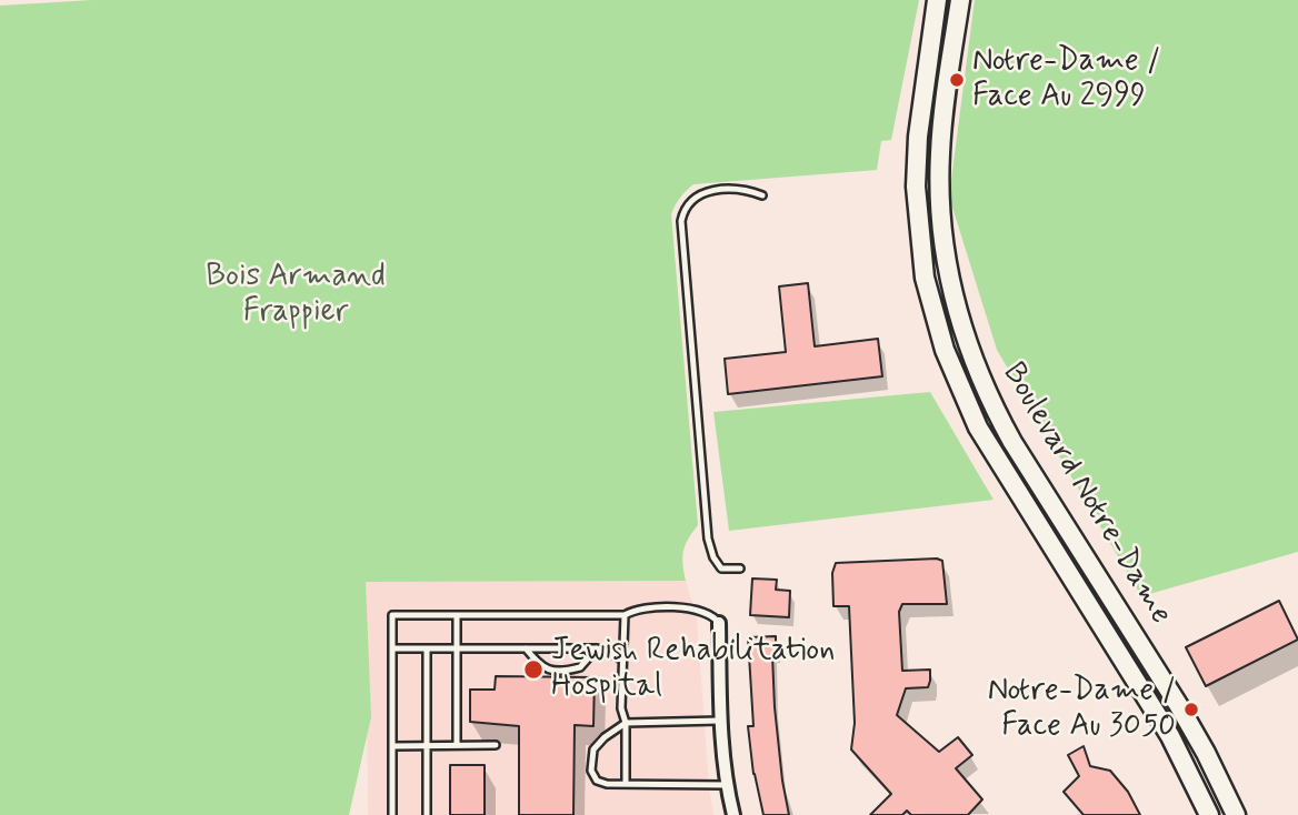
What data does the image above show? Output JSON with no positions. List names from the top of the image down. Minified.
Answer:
{"streets":{"street":["Boulevard Notre-Dame"]},"parks":["Bois Armand Frappier"],"places":["Notre-Dame / Face Au 2999","Jewish Rehabilitation Hospital","Notre-Dame / Face Au 3050"]}
